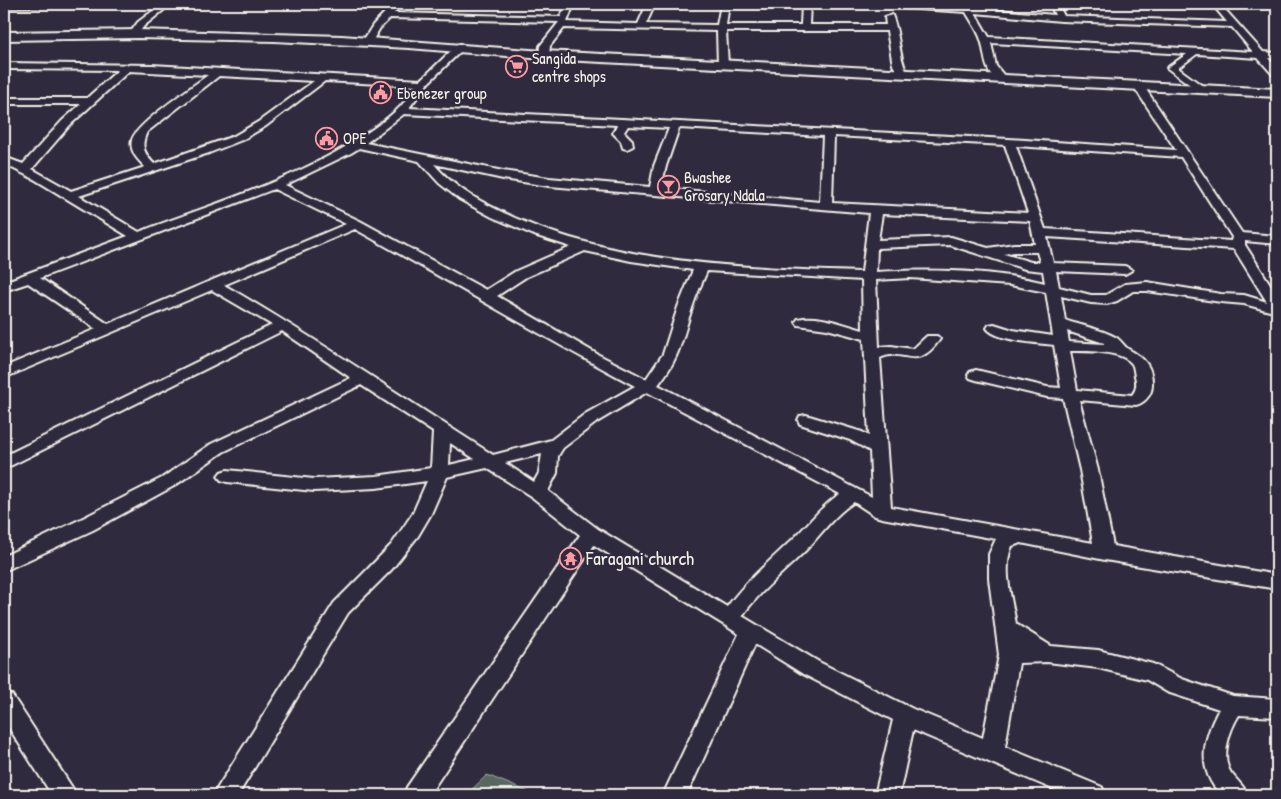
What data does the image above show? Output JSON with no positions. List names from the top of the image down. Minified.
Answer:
{"places":{"supermarket":["Sangida centre shops"],"public building":["Ebenezer group","OPE"],"bar":["Bwashee Grosary Ndala"],"temple":["Faragani church"]}}
